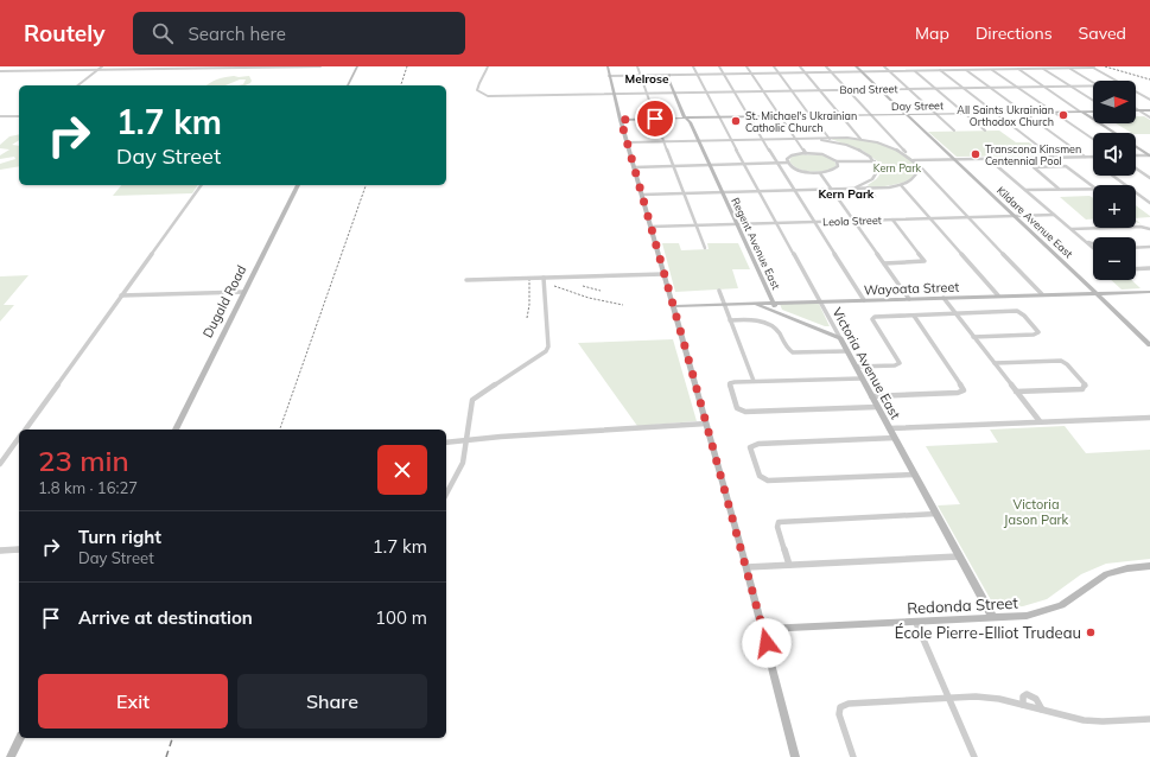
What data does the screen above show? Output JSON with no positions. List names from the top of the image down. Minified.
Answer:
{"streets":{"street":["Bond Street","Day Street","Leola Street","Kildare Avenue East","Regent Avenue East","Wayoata Street","Dugald Road","Victoria Avenue East","Redonda Street"]},"crossings":[["Bond Street","Kildare Avenue East"],["Bond Street","Regent Avenue East"],["Bond Street","Victoria Avenue East"],["Day Street","Kildare Avenue East"],["Day Street","Regent Avenue East"],["Day Street","Victoria Avenue East"],["Leola Street","Kildare Avenue East"],["Leola Street","Regent Avenue East"],["Leola Street","Victoria Avenue East"],["Kildare Avenue East","Wayoata Street"],["Regent Avenue East","Wayoata Street"],["Wayoata Street","Victoria Avenue East"],["Victoria Avenue East","Redonda Street"]],"districts":["Melrose","Kern Park"],"parks":["Kern Park","Victoria Jason Park"],"places":["All Saints Ukrainian Orthodox Church","St. Michael's Ukrainian Catholic Church","Transcona Kinsmen Centennial Pool","École Pierre-Elliot Trudeau"],"north":"right","page":{"header":"Routely","search":"Search here","nav":["Map","Directions","Saved"],"map_buttons":["+","−"],"turn":["1.7 km","Day Street"],"heading":["23 min","1.8 km · 16:27"],"list":[{"name":"Turn right","note":"Day Street","value":"1.7 km"},{"name":"Arrive at destination","value":"100 m"}],"buttons":["Exit","Share"]}}
